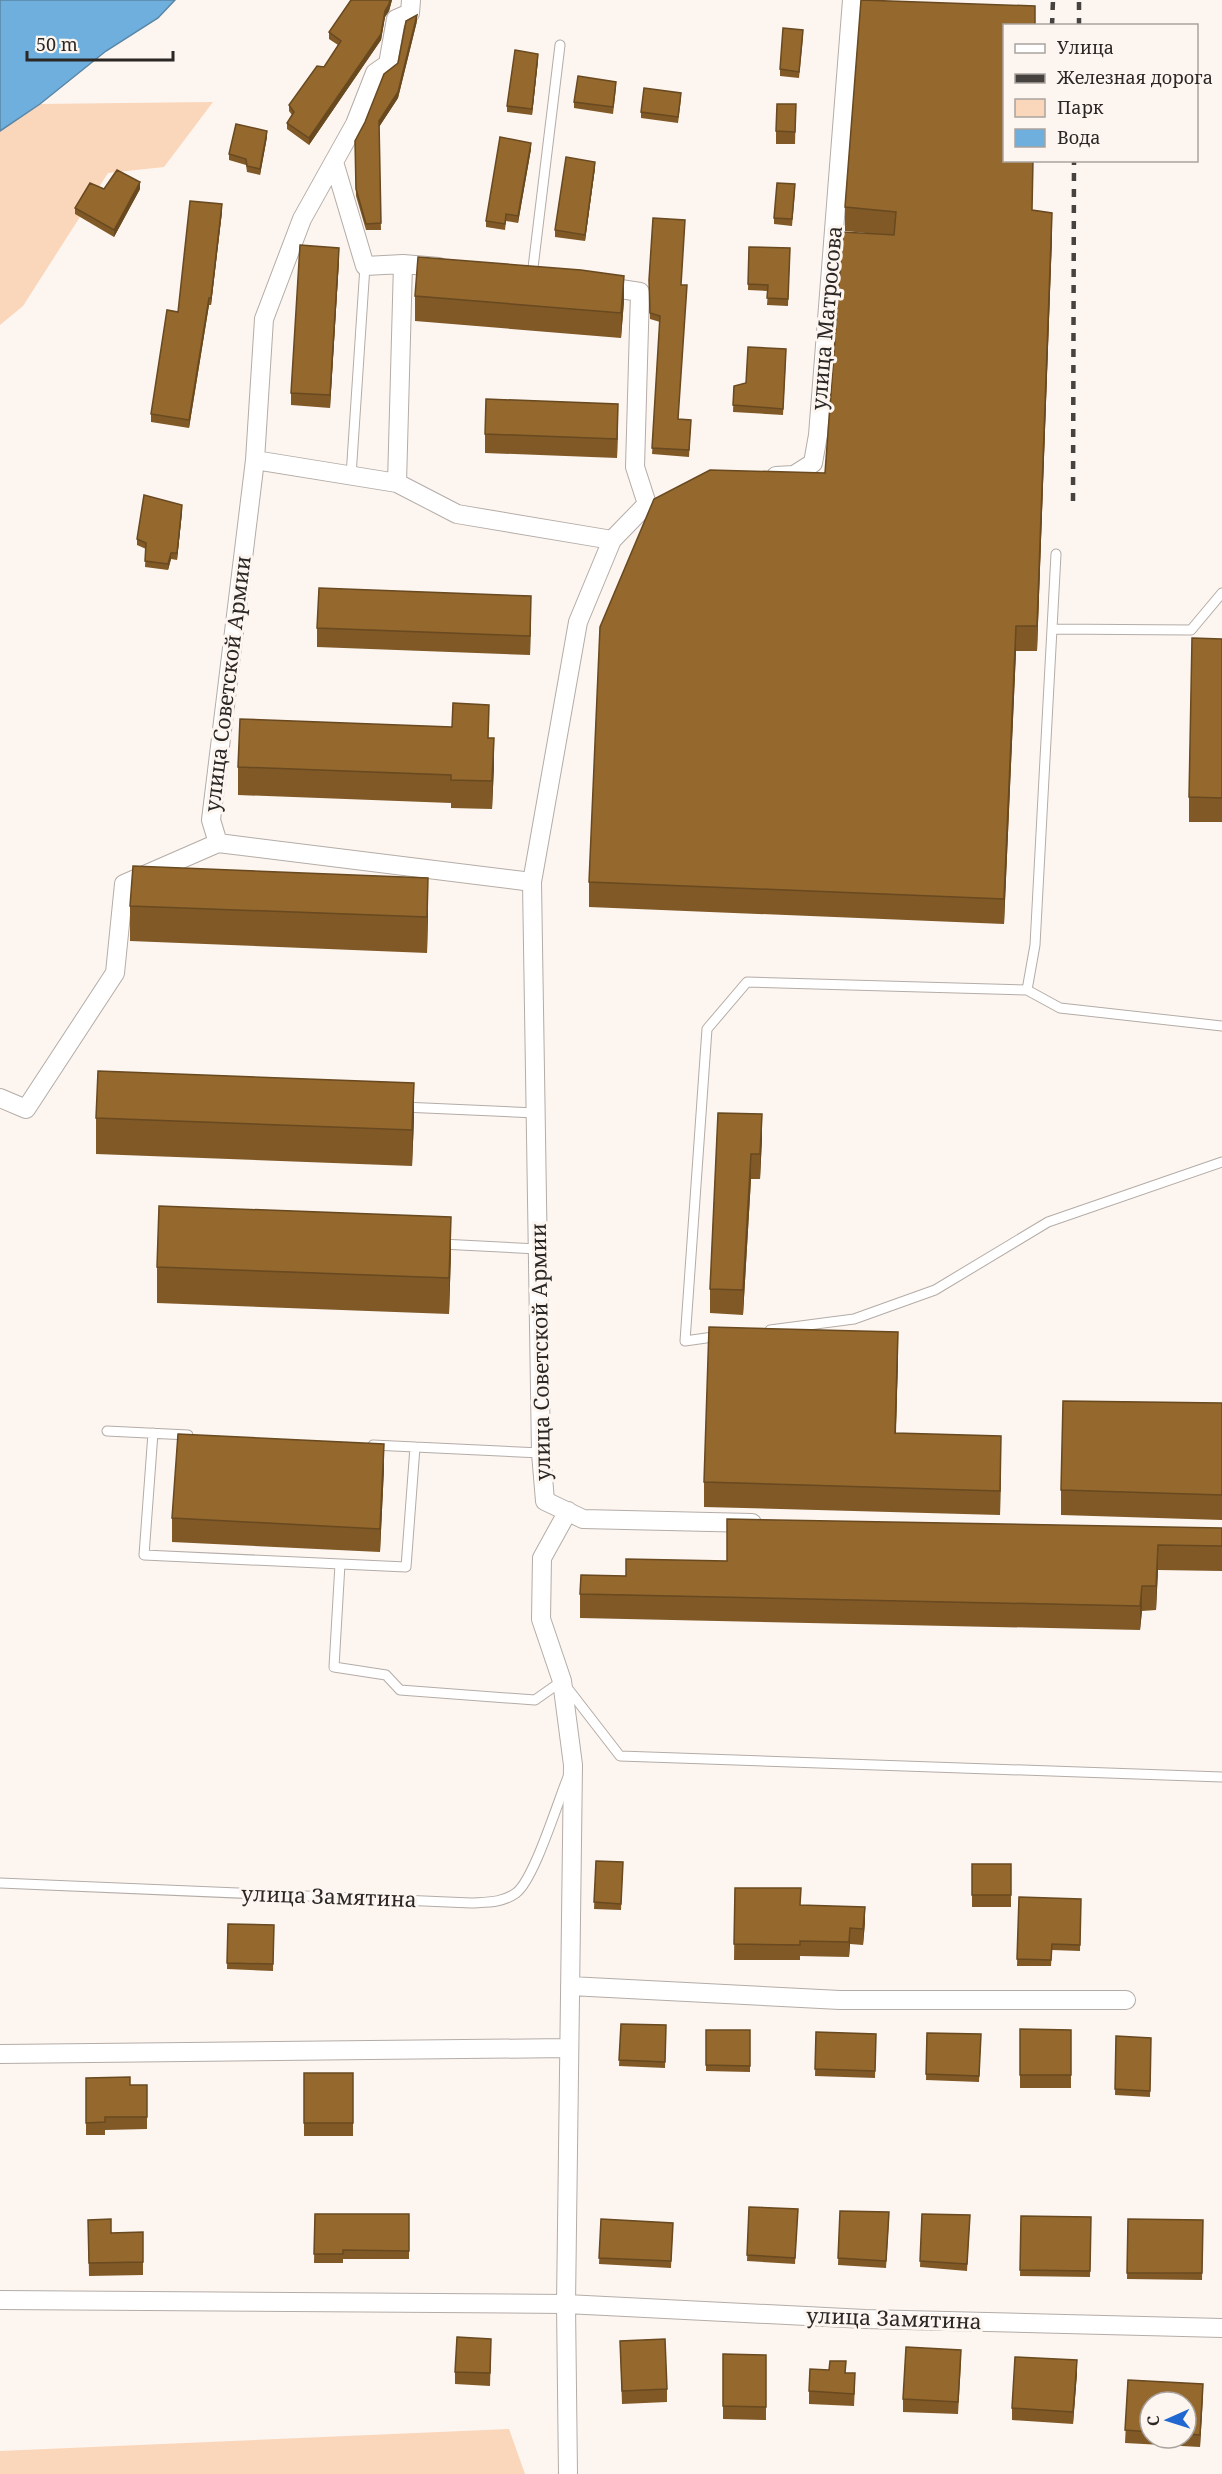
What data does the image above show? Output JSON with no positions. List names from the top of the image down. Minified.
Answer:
{"streets":{"street":["улица Матросова","улица Советской Армии","улица Замятина"]},"crossings":[["улица Советской Армии","улица Замятина"]],"legend":["Улица","Железная дорога","Парк","Вода"],"scale_bar":"50 m","north":"left"}
